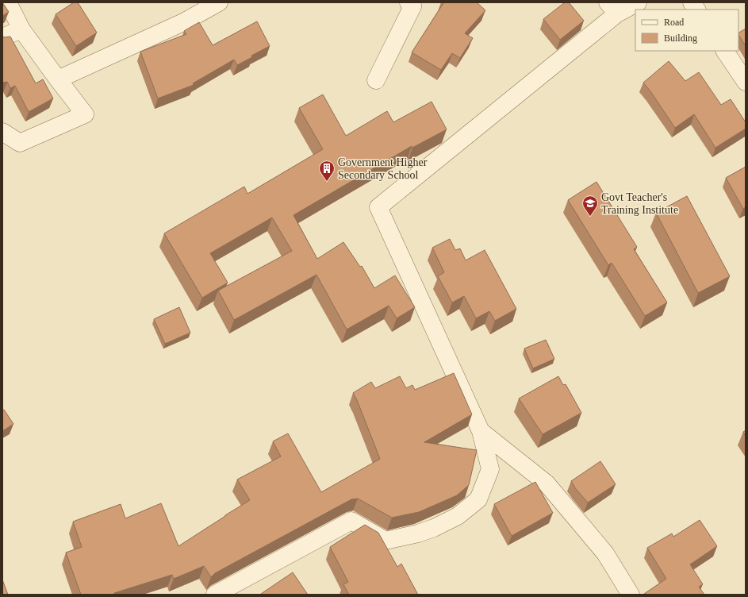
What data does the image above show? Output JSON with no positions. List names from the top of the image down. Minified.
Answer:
{"places":{"building":["Government Higher Secondary School"],"school or university":["Govt Teacher's Training Institute"]},"legend":["Road","Building"]}
